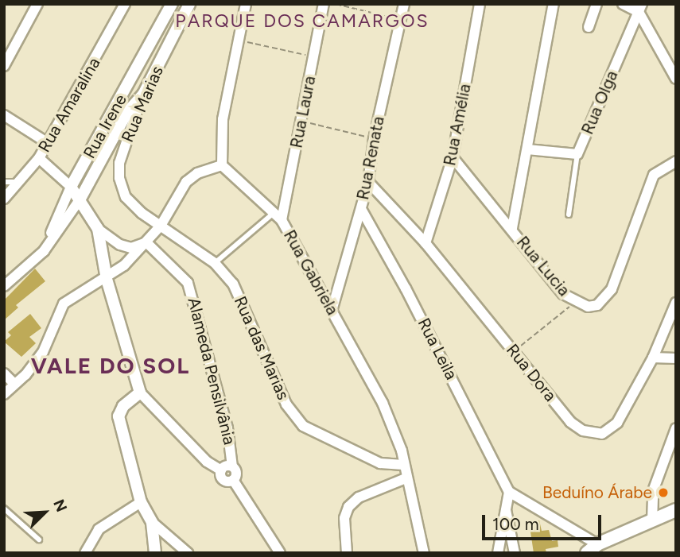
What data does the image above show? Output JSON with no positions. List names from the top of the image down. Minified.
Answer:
{"streets":{"street":["Rua Olga","Rua Marias","Rua Amaralina","Rua Laura","Rua Amélia","Rua Irene","Rua Renata","Rua Lucia","Rua Gabriela","Rua das Marias","Rua Leila","Alameda Pensilvânia","Rua Dora"]},"crossings":[["Rua Marias","Rua Irene"],["Rua Marias","Rua das Marias"],["Rua Laura","Rua Gabriela"],["Rua Amélia","Rua Lucia"],["Rua Amélia","Rua Dora"],["Rua Renata","Rua Gabriela"],["Rua Renata","Rua Leila"],["Rua Renata","Rua Dora"],["Rua Gabriela","Rua das Marias"]],"districts":["PARQUE DOS CAMARGOS","VALE DO SOL"],"places":["Beduíno Árabe"],"scale_bar":"100 m","north":"top right"}
